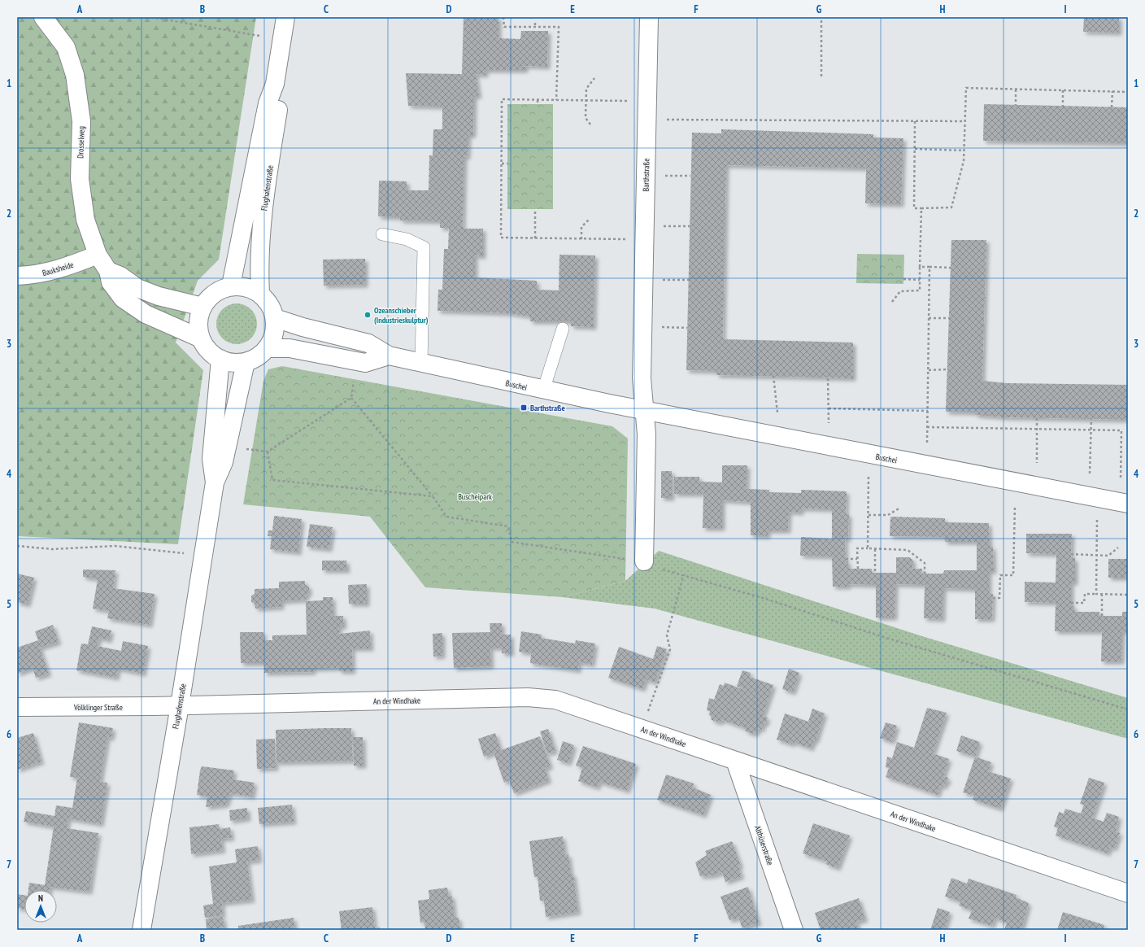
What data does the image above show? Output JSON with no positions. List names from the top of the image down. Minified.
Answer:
{"streets":{"street":["Drosselweg","Barthstraße","Flughafenstraße","Bauksheide","Buschei","An der Windhake","Völklinger Straße","Althüserstraße"]},"crossings":[["Drosselweg","Flughafenstraße"],["Drosselweg","Bauksheide"],["Drosselweg","Buschei"],["Barthstraße","Buschei"],["Flughafenstraße","Buschei"],["Flughafenstraße","An der Windhake"],["Flughafenstraße","Völklinger Straße"],["An der Windhake","Völklinger Straße"],["An der Windhake","Althüserstraße"]],"parks":["Buscheipark"],"places":{"other":["Ozeanschieber (Industrieskulptur)"],"transit":["Barthstraße"]},"north":"top","grid":{"columns":["A","B","C","D","E","F","G","H","I"],"rows":["1","2","3","4","5","6","7"]}}
